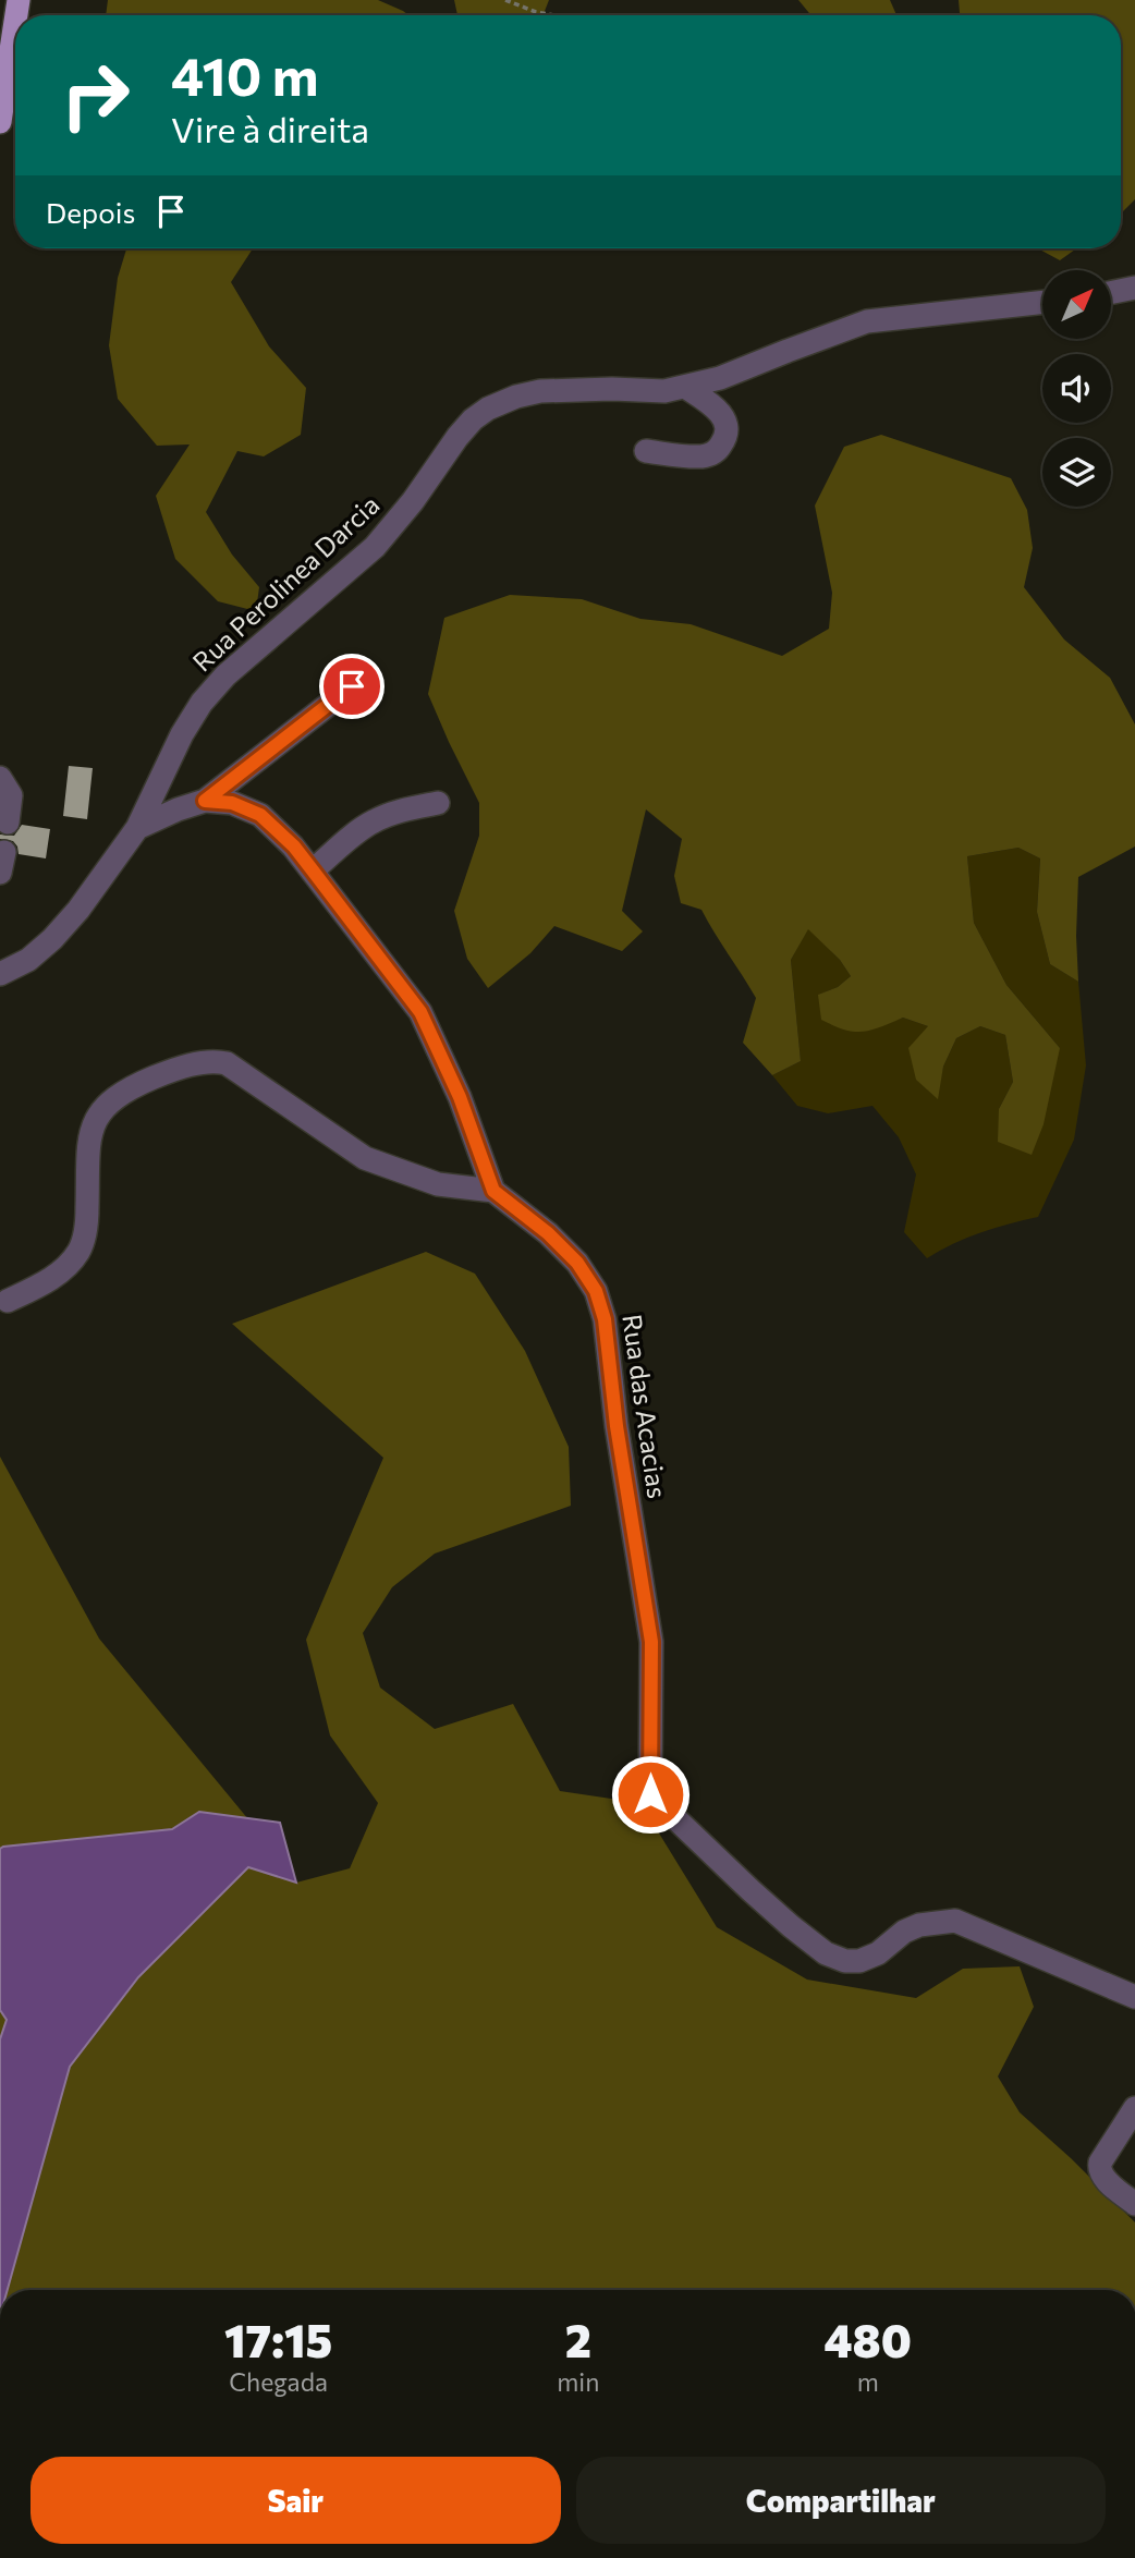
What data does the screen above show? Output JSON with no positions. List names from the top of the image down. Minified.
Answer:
{"streets":{"street":["Rua Perolinea Darcia","Rua das Acacias"]},"north":"top right","page":{"turn":["410 m","Vire à direita"],"then":"Depois","eta":["17:15","Chegada","2","min","480","m"],"buttons":["Sair","Compartilhar"]}}
